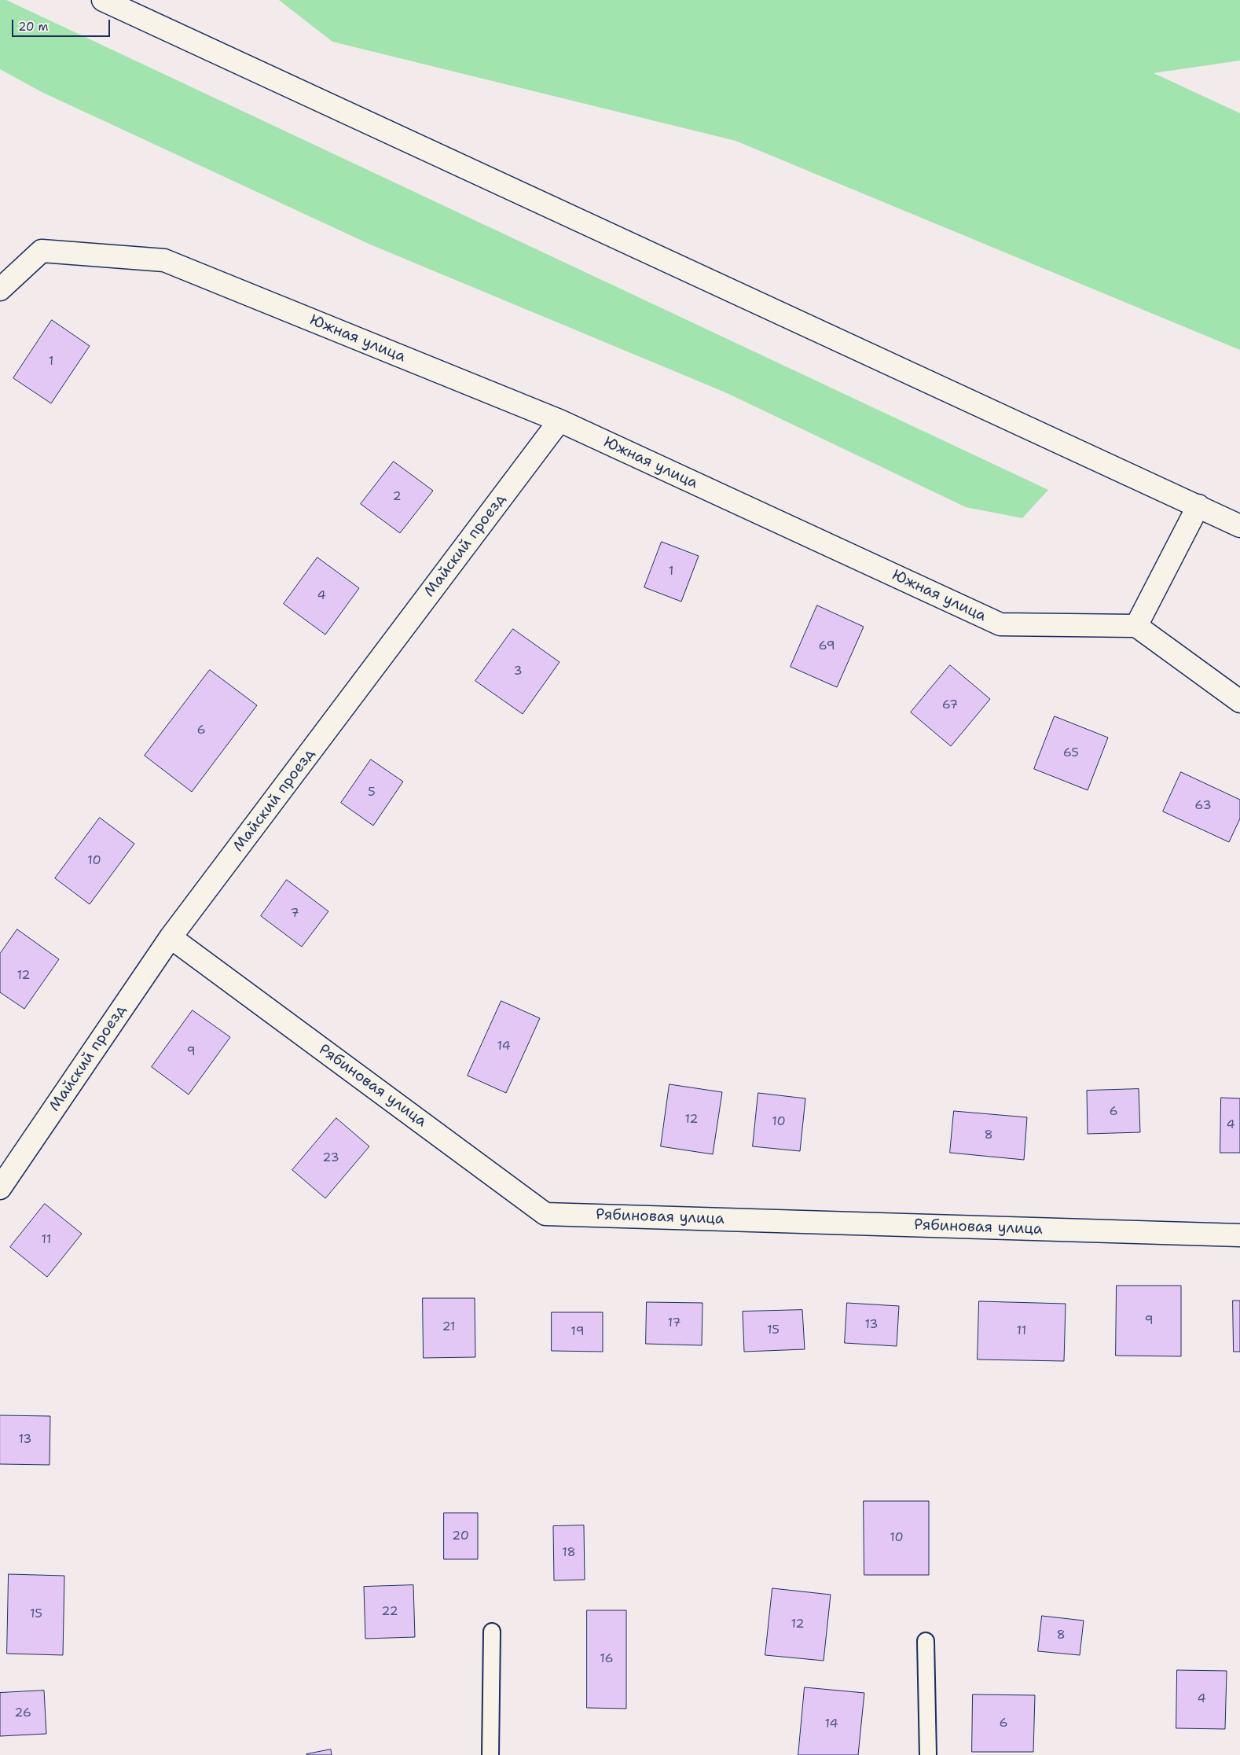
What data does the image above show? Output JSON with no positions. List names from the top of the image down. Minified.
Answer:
{"streets":{"street":["Южная улица","Майский проезд","Рябиновая улица"]},"crossings":[["Южная улица","Майский проезд"],["Майский проезд","Рябиновая улица"]],"house_numbers":["1","2","1","4","69","3","67","6","65","5","63","10","7","12","14","9","6","12","10","4","8","23","11","9","17","13","21","15","11","19","13","20","10","18","22","15","12","8","16","4","26","6","14"],"scale_bar":"20 m"}
